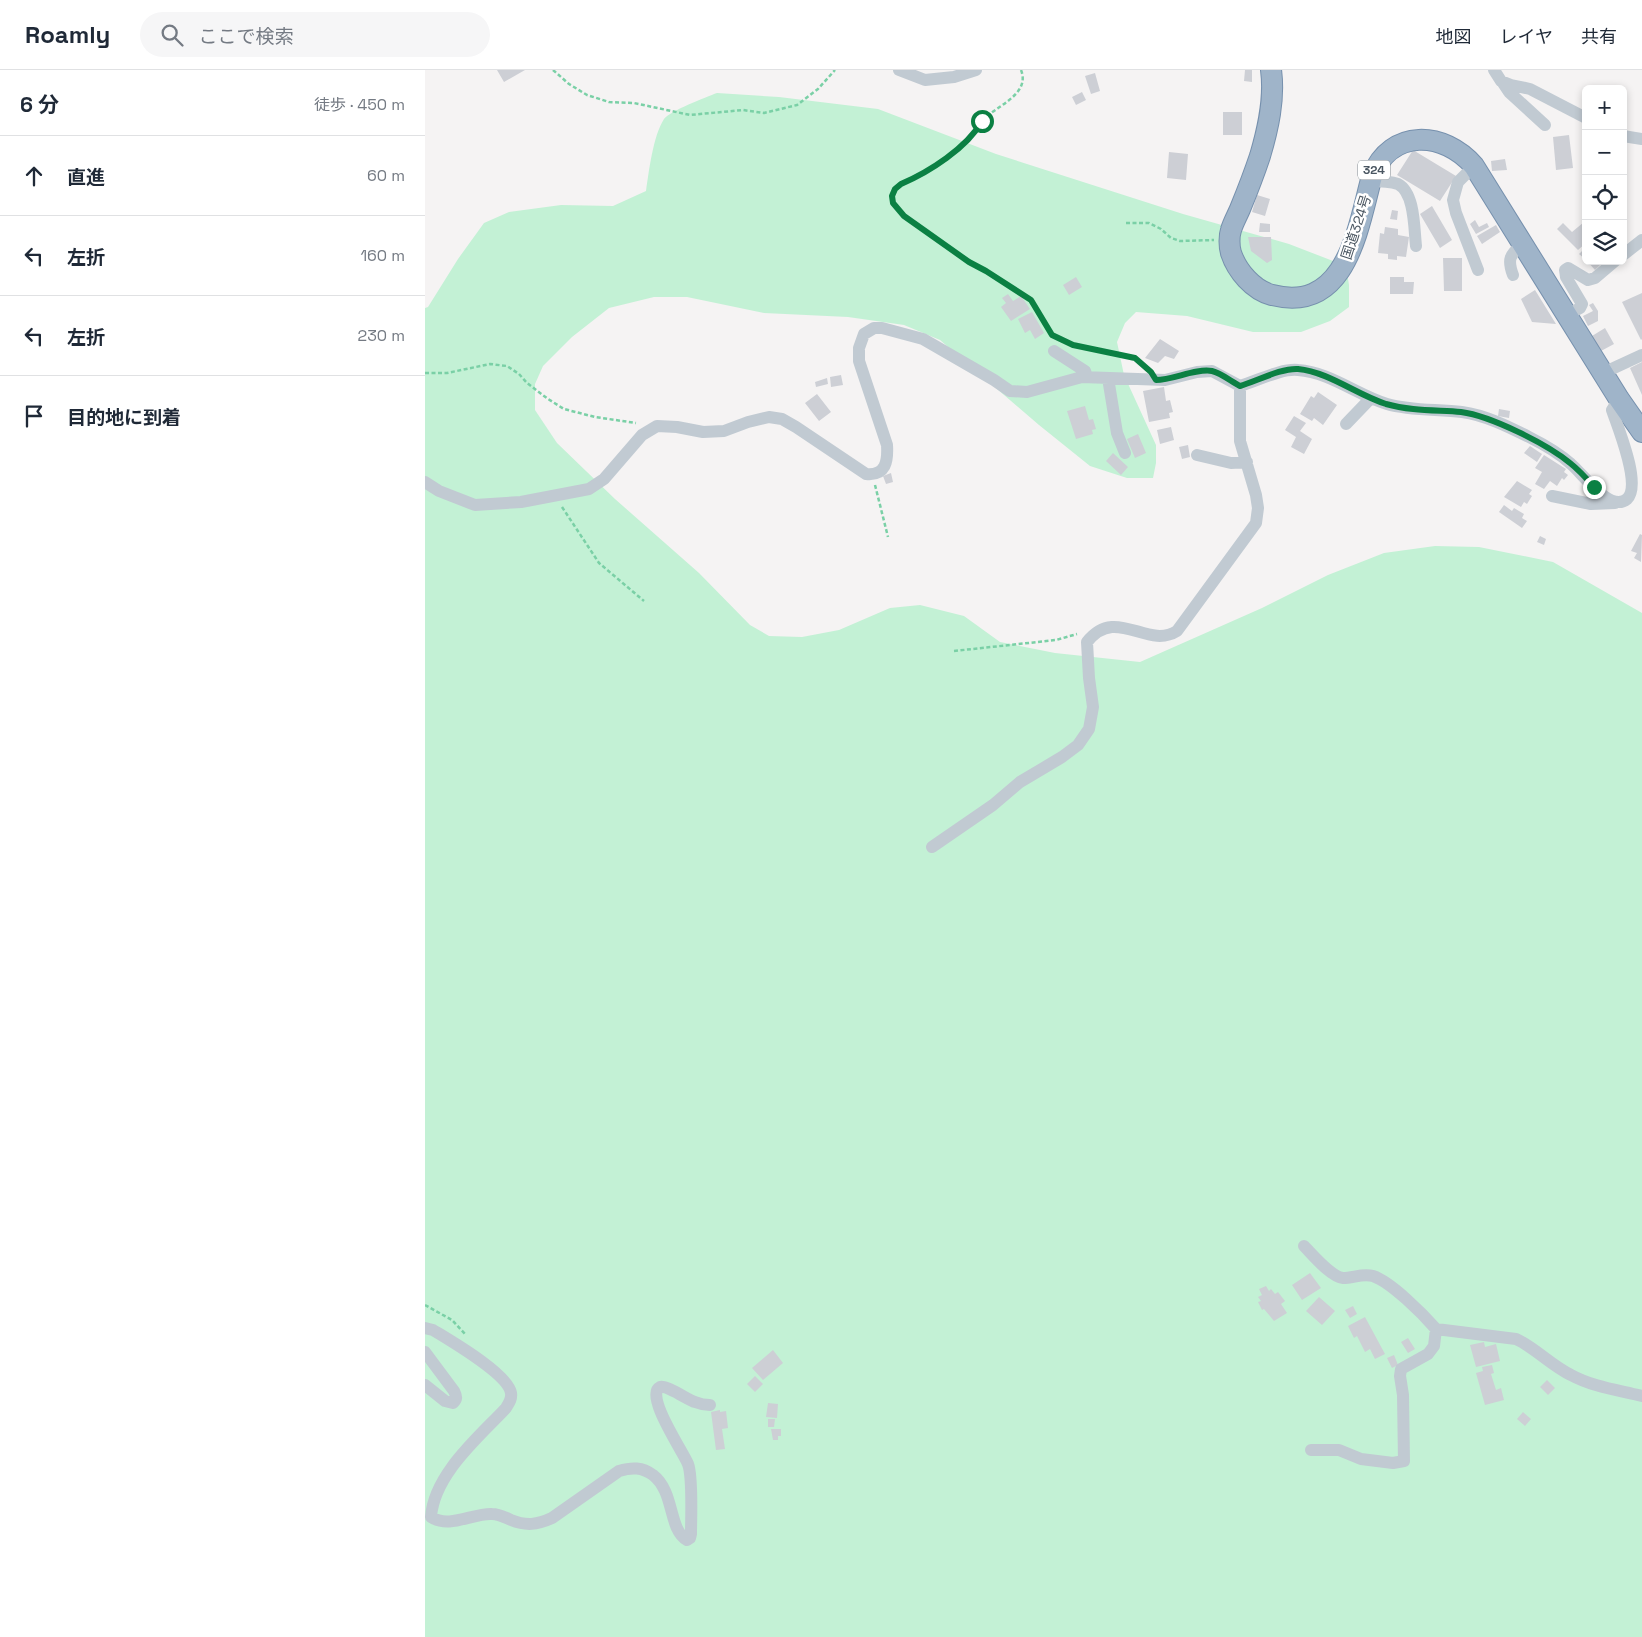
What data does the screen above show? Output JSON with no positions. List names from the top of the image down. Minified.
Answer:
{"streets":{"highway":["324","国道324号"]},"page":{"header":"Roamly","search":"ここで検索","nav":["地図","レイヤ","共有"],"heading":["6 分","徒歩 · 450 m"],"map_buttons":["+","−"],"list":[["直進","60 m"],["左折","160 m"],["左折","230 m"],"目的地に到着"]}}
